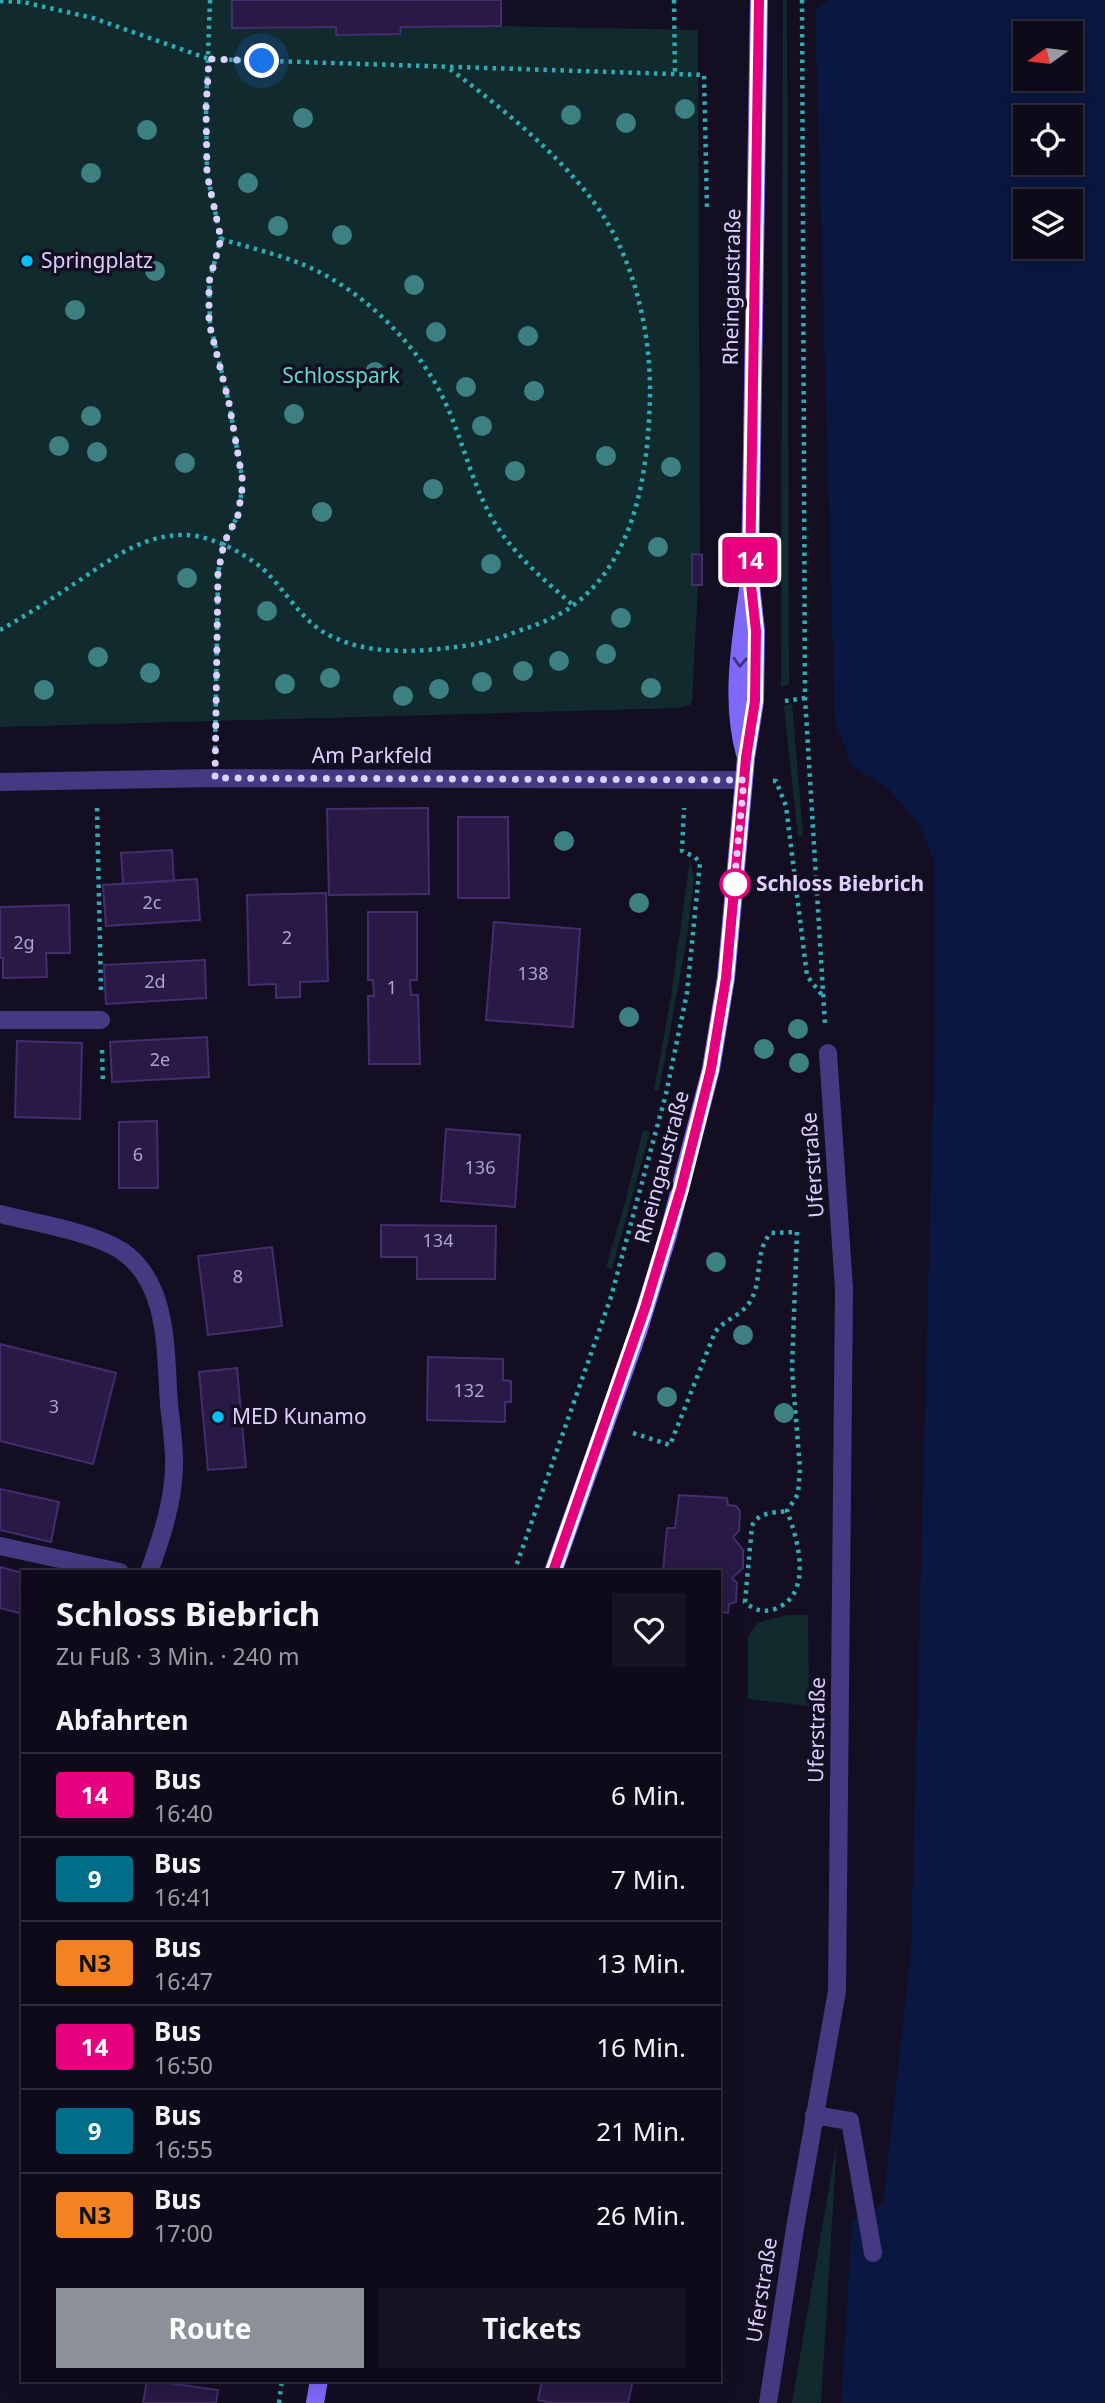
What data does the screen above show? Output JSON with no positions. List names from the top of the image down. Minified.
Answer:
{"streets":{"street":["Rheingaustraße","Am Parkfeld","Uferstraße"]},"crossings":[["Rheingaustraße","Am Parkfeld"]],"parks":["Schlosspark"],"places":["Springplatz","Schloss Biebrich","MED Kunamo"],"lines":["bus line 14"],"house_numbers":["2c","2","2g","138","2d","1","2e","6","136","134","8","132","3"],"north":"left","page":{"on_map":"14","heading":[["Schloss Biebrich","Zu Fuß · 3 Min. · 240 m"],"Abfahrten"],"list":[{"mark":"14","name":"Bus","note":"16:40","value":"6 Min."},{"mark":"9","name":"Bus","note":"16:41","value":"7 Min."},{"mark":"N3","name":"Bus","note":"16:47","value":"13 Min."},{"mark":"14","name":"Bus","note":"16:50","value":"16 Min."},{"mark":"9","name":"Bus","note":"16:55","value":"21 Min."},{"mark":"N3","name":"Bus","note":"17:00","value":"26 Min."}],"buttons":["Route","Tickets"]}}
